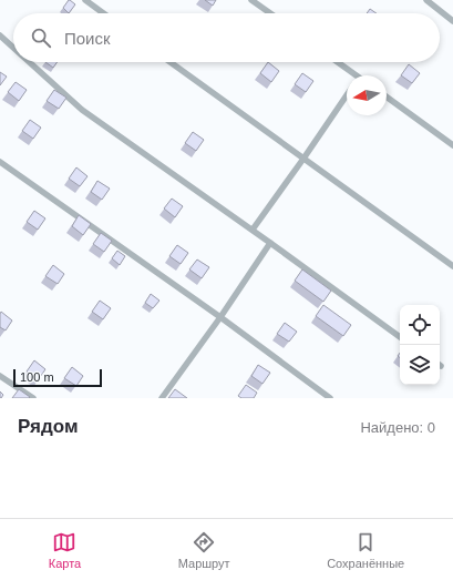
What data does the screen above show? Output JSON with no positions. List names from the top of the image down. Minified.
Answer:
{"scale_bar":"100 m","north":"left","page":{"search":"Поиск","scale":"100 m","heading":["Рядом","Найдено: 0"],"nav":["Карта","Маршрут","Сохранённые"]}}
